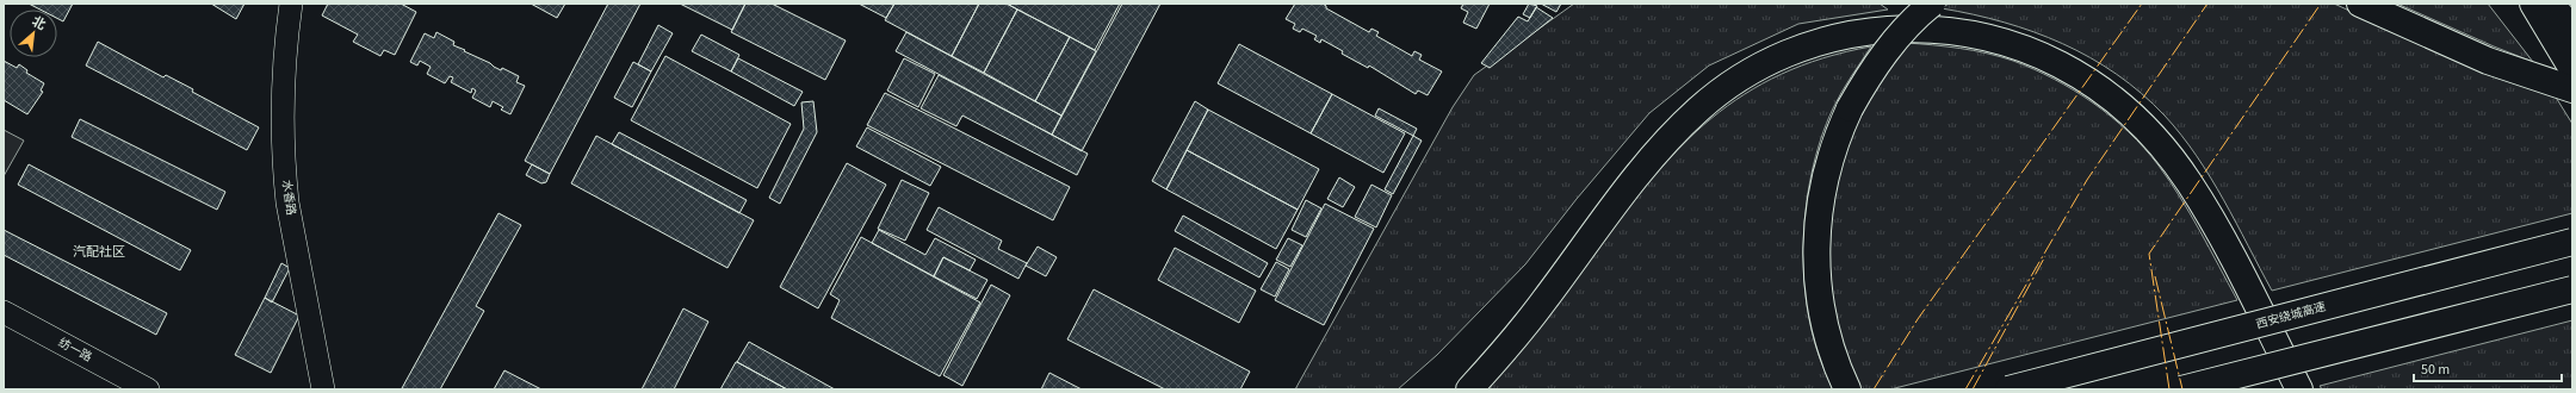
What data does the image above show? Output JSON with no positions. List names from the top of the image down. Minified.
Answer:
{"streets":{"main road":["西安绕城高速"],"street":["水香路","纺一路"]},"districts":["汽配社区"],"scale_bar":"50 m","north":"top right"}
